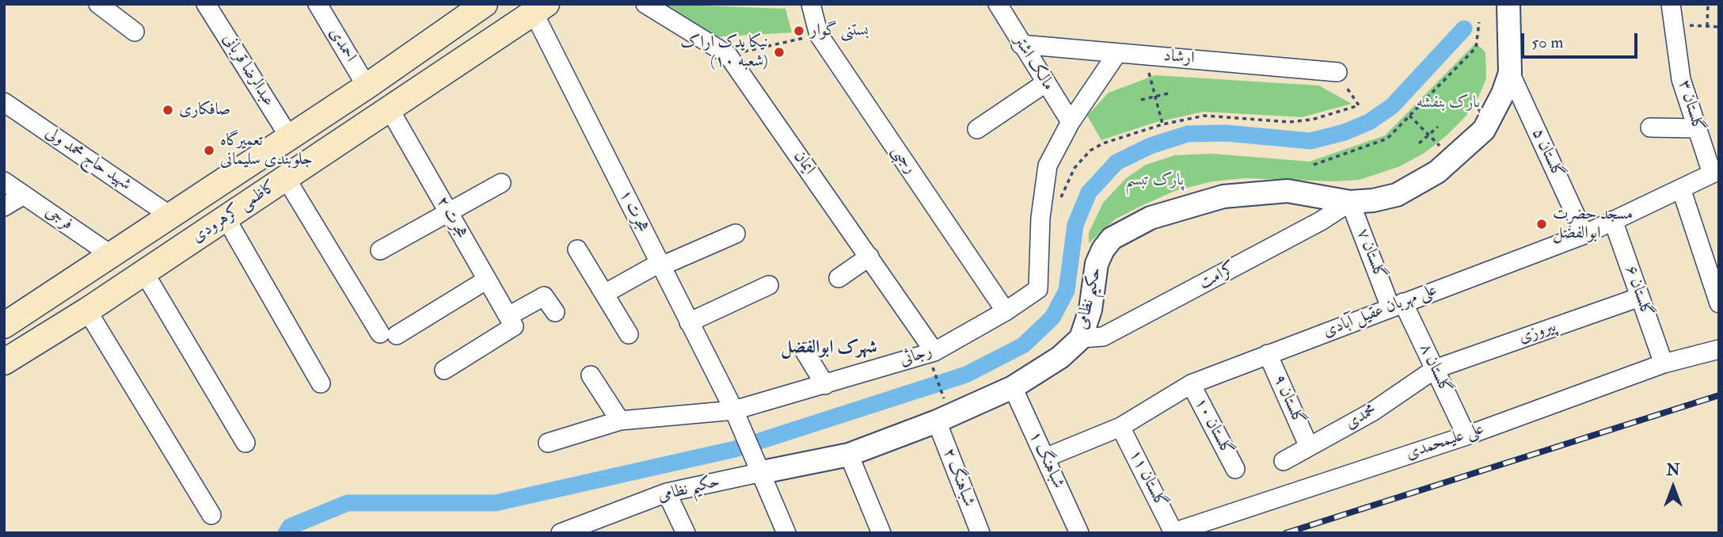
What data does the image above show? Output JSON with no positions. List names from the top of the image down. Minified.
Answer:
{"streets":{"main road":["کاظمی کرهرودی"],"street":["احمدی","ارشاد","مالک اشتر","عبدالرضا قربانی","گلستان ۳","گلستان ۵","شهید حاج محمد ولی","رجبی","ایمان","هجرت ۱","هجرت ۲","فرجی","گلستان ۷","کرامت","گلستان ۶","حکیم نظامی","علی مهربان عقیل آبادی","پیروزی","رجائی","گلستان ۸","گلستان ۹","محمدی","گلستان ۱۰","علی علیمحمدی","شباهنگ ۱","شباهنگ ۲","گلستان ۱۱"]},"crossings":[["احمدی","کاظمی کرهرودی"],["ارشاد","مالک اشتر"],["ارشاد","رجائی"],["مالک اشتر","رجائی"],["عبدالرضا قربانی","کاظمی کرهرودی"],["گلستان ۳","علی مهربان عقیل آبادی"],["گلستان ۵","حکیم نظامی"],["گلستان ۵","علی مهربان عقیل آبادی"],["شهید حاج محمد ولی","کاظمی کرهرودی"],["رجبی","رجائی"],["ایمان","رجائی"],["هجرت ۱","کاظمی کرهرودی"],["هجرت ۱","حکیم نظامی"],["هجرت ۱","رجائی"],["کاظمی کرهرودی","هجرت ۲"],["کاظمی کرهرودی","فرجی"],["گلستان ۷","کرامت"],["گلستان ۷","حکیم نظامی"],["گلستان ۷","علی مهربان عقیل آبادی"],["گلستان ۷","گلستان ۸"],["کرامت","حکیم نظامی"],["گلستان ۶","علی مهربان عقیل آبادی"],["گلستان ۶","پیروزی"],["گلستان ۶","علی علیمحمدی"],["حکیم نظامی","شباهنگ ۱"],["حکیم نظامی","شباهنگ ۲"],["علی مهربان عقیل آبادی","گلستان ۸"],["علی مهربان عقیل آبادی","گلستان ۹"],["علی مهربان عقیل آبادی","گلستان ۱۰"],["علی مهربان عقیل آبادی","شباهنگ ۱"],["علی مهربان عقیل آبادی","گلستان ۱۱"],["پیروزی","گلستان ۸"],["پیروزی","محمدی"],["گلستان ۸","محمدی"],["گلستان ۸","علی علیمحمدی"],["گلستان ۹","محمدی"],["علی علیمحمدی","گلستان ۱۱"]],"districts":["شهرک ابوالفضل"],"parks":["پارک بنفشه","پارک تبسم"],"places":["بستنی گوار","نیکا یدک اراک (شعبه ۱۰)","صافکاری","تعمیرگاه جلوبندی سلیمانی","مسجد حضرت ابوالفضل"],"scale_bar":"50 m","north":"top"}
